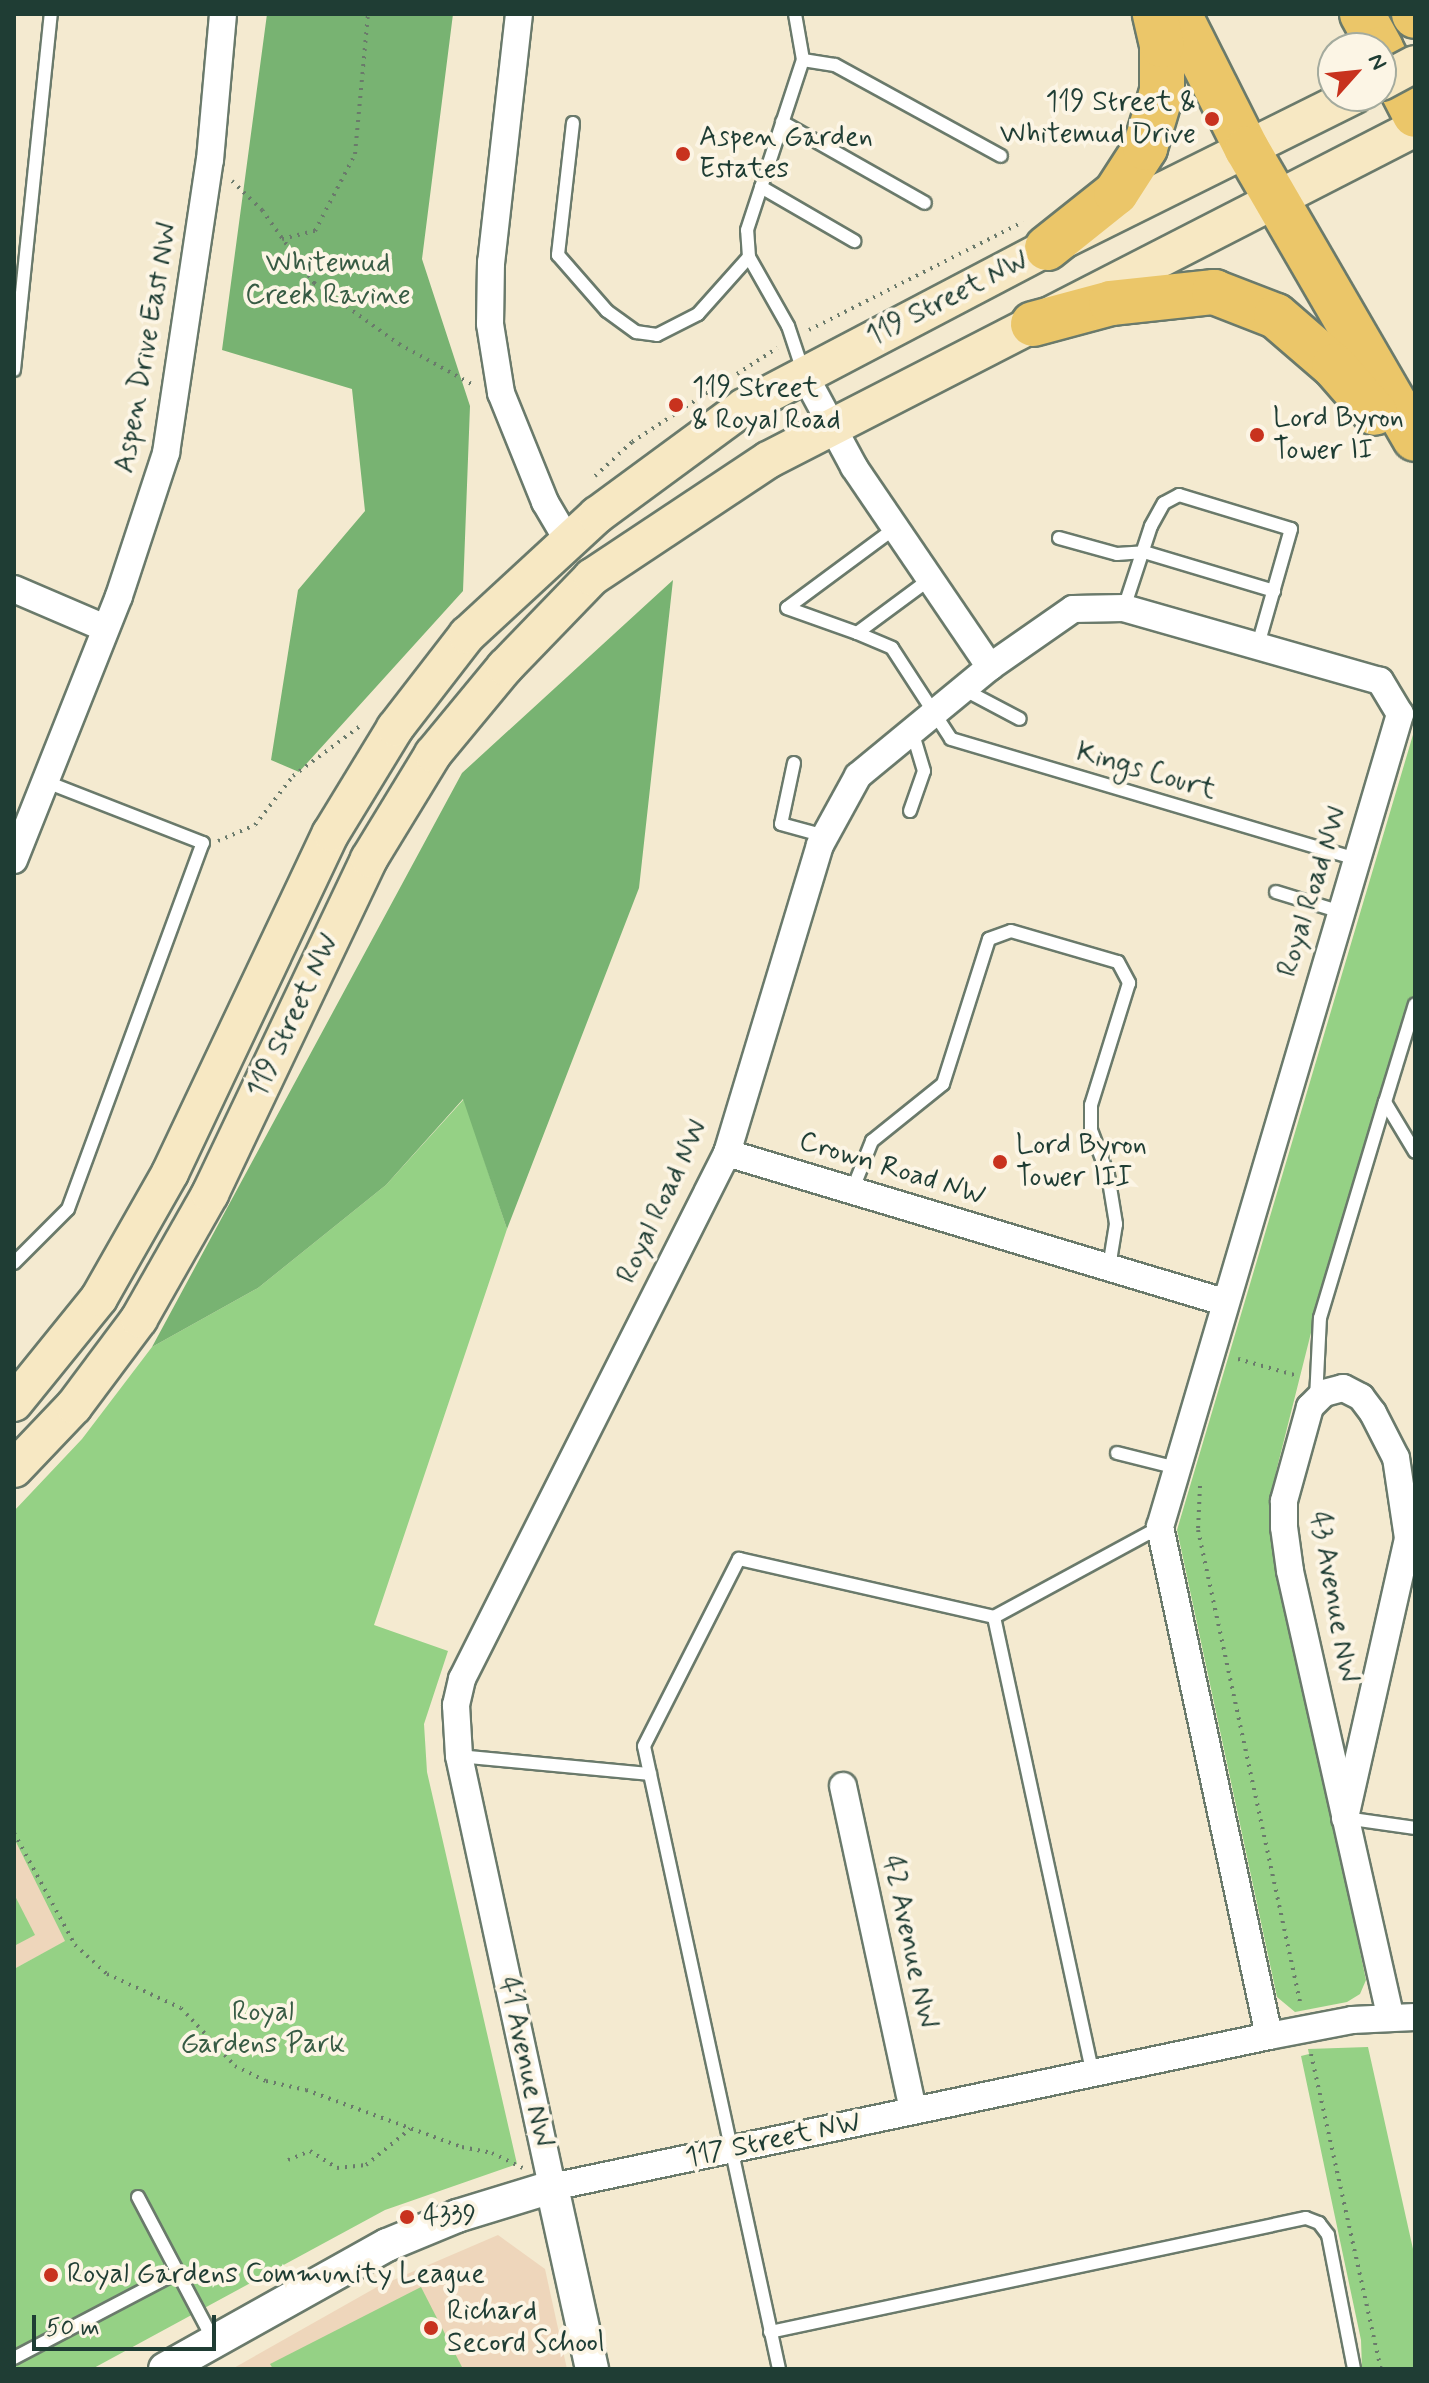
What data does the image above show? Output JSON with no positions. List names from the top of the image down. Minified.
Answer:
{"streets":{"main road":["119 Street NW"],"street":["Aspen Drive East NW","Royal Road NW","Crown Road NW","43 Avenue NW","42 Avenue NW","41 Avenue NW","117 Street NW"],"lane":["Kings Court"]},"crossings":[["Kings Court","Royal Road NW"],["Royal Road NW","Crown Road NW"],["Royal Road NW","41 Avenue NW"],["43 Avenue NW","117 Street NW"],["42 Avenue NW","117 Street NW"],["41 Avenue NW","117 Street NW"]],"parks":["Whitemud Creek Ravine","Royal Gardens Park"],"places":["119 Street & Whitemud Drive","Aspen Garden Estates","119 Street & Royal Road","Lord Byron Tower II","Lord Byron Tower III","4339","Royal Gardens Community League","Richard Secord School"],"scale_bar":"50 m","north":"top right"}
